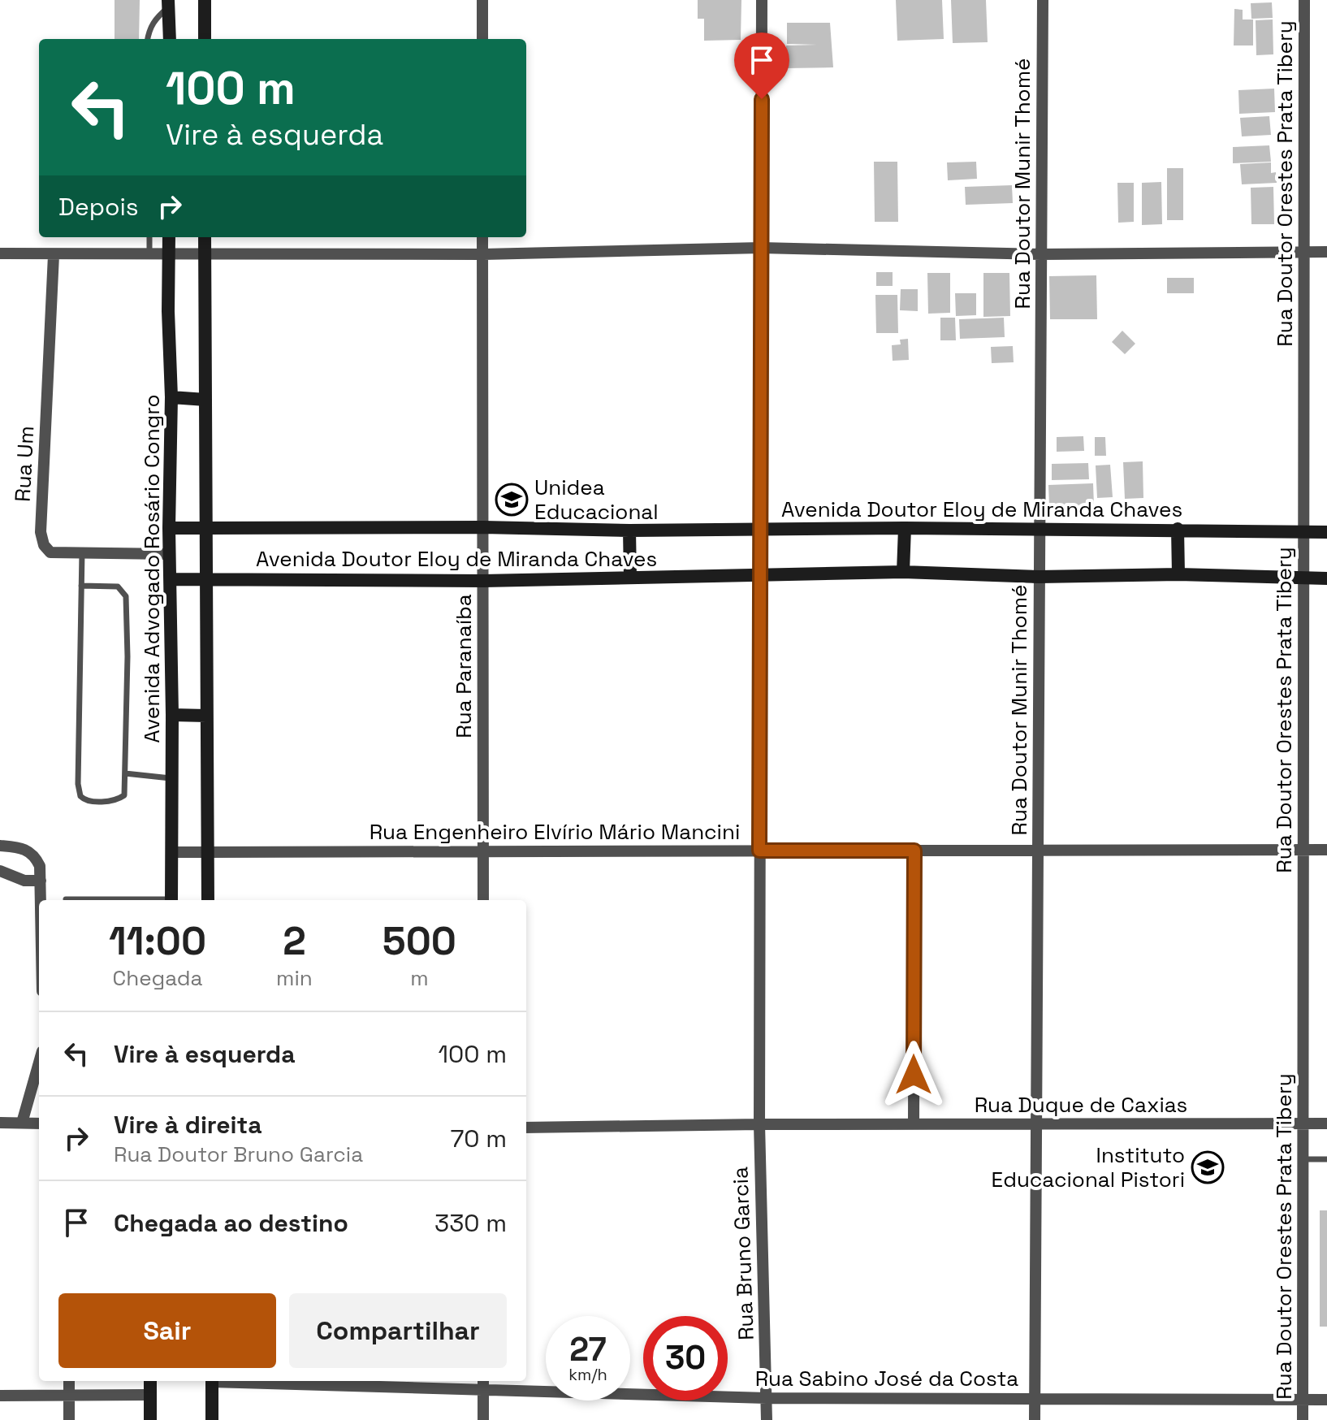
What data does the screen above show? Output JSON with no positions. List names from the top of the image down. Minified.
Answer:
{"streets":{"street":["Rua Doutor Munir Thomé","Rua Doutor Orestes Prata Tibery","Rua Um","Avenida Doutor Eloy de Miranda Chaves","Avenida Advogado Rosário Congro","Rua Paranaíba","Rua Engenheiro Elvírio Mário Mancini","Rua Duque de Caxias","Rua Bruno Garcia","Rua Sabino José da Costa"]},"crossings":[["Rua Doutor Munir Thomé","Avenida Doutor Eloy de Miranda Chaves"],["Rua Doutor Munir Thomé","Rua Engenheiro Elvírio Mário Mancini"],["Rua Doutor Munir Thomé","Rua Duque de Caxias"],["Rua Doutor Munir Thomé","Rua Sabino José da Costa"],["Rua Doutor Orestes Prata Tibery","Avenida Doutor Eloy de Miranda Chaves"],["Rua Doutor Orestes Prata Tibery","Rua Engenheiro Elvírio Mário Mancini"],["Rua Doutor Orestes Prata Tibery","Rua Duque de Caxias"],["Rua Doutor Orestes Prata Tibery","Rua Sabino José da Costa"],["Rua Um","Avenida Advogado Rosário Congro"],["Avenida Doutor Eloy de Miranda Chaves","Avenida Advogado Rosário Congro"],["Avenida Doutor Eloy de Miranda Chaves","Rua Paranaíba"],["Avenida Doutor Eloy de Miranda Chaves","Rua Bruno Garcia"],["Avenida Advogado Rosário Congro","Rua Engenheiro Elvírio Mário Mancini"],["Rua Paranaíba","Rua Engenheiro Elvírio Mário Mancini"],["Rua Engenheiro Elvírio Mário Mancini","Rua Bruno Garcia"],["Rua Duque de Caxias","Rua Bruno Garcia"],["Rua Bruno Garcia","Rua Sabino José da Costa"]],"places":{"school or university":["Unidea Educacional","Instituto Educacional Pistori"]},"page":{"turn":["100 m","Vire à esquerda"],"then":"Depois","eta":["11:00","Chegada","2","min","500","m"],"list":[{"name":"Vire à esquerda","value":"100 m"},{"name":"Vire à direita","note":"Rua Doutor Bruno Garcia","value":"70 m"},{"name":"Chegada ao destino","value":"330 m"}],"buttons":["Sair","Compartilhar"],"speed":"27 km/h","limit":"30"}}
